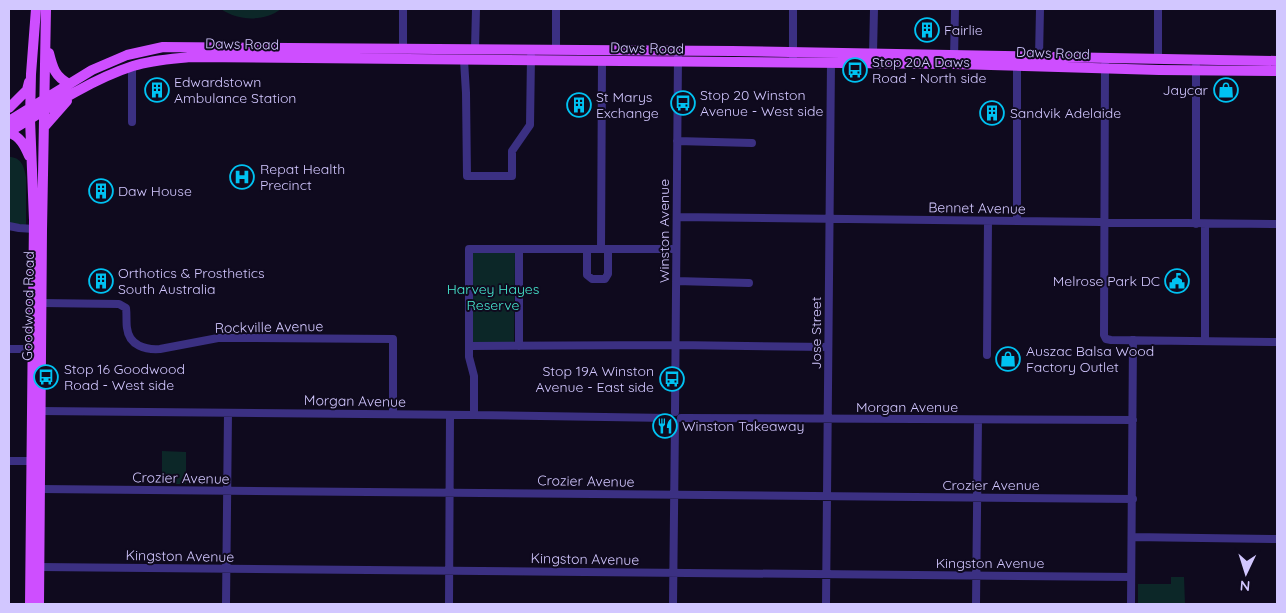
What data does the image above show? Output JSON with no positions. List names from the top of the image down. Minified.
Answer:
{"streets":{"main road":["Daws Road","Goodwood Road"],"street":["Bennet Avenue","Winston Avenue","Rockville Avenue","Jose Street","Morgan Avenue","Crozier Avenue","Kingston Avenue"]},"crossings":[["Daws Road","Winston Avenue"],["Daws Road","Goodwood Road"],["Daws Road","Jose Street"],["Bennet Avenue","Winston Avenue"],["Bennet Avenue","Jose Street"],["Winston Avenue","Morgan Avenue"],["Goodwood Road","Rockville Avenue"],["Goodwood Road","Morgan Avenue"],["Goodwood Road","Crozier Avenue"],["Goodwood Road","Kingston Avenue"],["Rockville Avenue","Morgan Avenue"],["Jose Street","Morgan Avenue"],["Jose Street","Crozier Avenue"],["Jose Street","Kingston Avenue"]],"parks":["Harvey Hayes Reserve"],"places":{"building":["Fairlie","Edwardstown Ambulance Station","St Marys Exchange","Sandvik Adelaide","Daw House","Orthotics & Prosthetics South Australia"],"bus stop":["Stop 20A Daws Road - North side","Stop 20 Winston Avenue - West side","Stop 16 Goodwood Road - West side","Stop 19A Winston Avenue - East side"],"shop":["Jaycar","Auszac Balsa Wood Factory Outlet"],"hospital":["Repat Health Precinct"],"public building":["Melrose Park DC"],"restaurant":["Winston Takeaway"]},"north":"bottom"}
